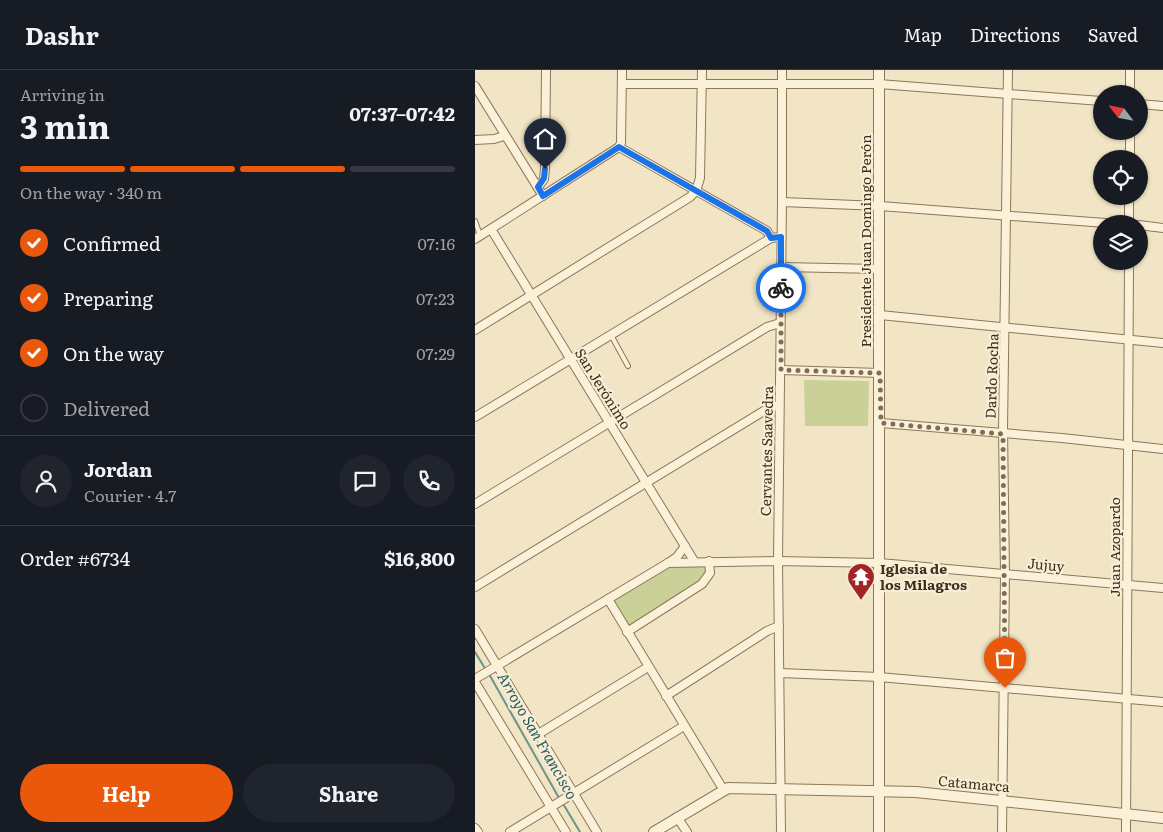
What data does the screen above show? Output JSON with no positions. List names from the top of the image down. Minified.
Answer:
{"streets":{"street":["Presidente Juan Domingo Perón","Dardo Rocha","San Jerónimo","Cervantes Saavedra","Juan Azopardo","Jujuy","Catamarca"]},"crossings":[["Presidente Juan Domingo Perón","Jujuy"],["Presidente Juan Domingo Perón","Catamarca"],["Dardo Rocha","Jujuy"],["Dardo Rocha","Catamarca"],["San Jerónimo","Jujuy"],["Cervantes Saavedra","Jujuy"],["Cervantes Saavedra","Catamarca"],["Juan Azopardo","Jujuy"],["Juan Azopardo","Catamarca"]],"water":["Arroyo San Francisco"],"places":{"temple":["Iglesia de los Milagros"]},"north":"top left","page":{"header":"Dashr","nav":["Map","Directions","Saved"],"heading":["3 min","Arriving in","07:37–07:42"],"panel":["Jordan","Courier · 4.7","Order #6734","$16,800"],"bar":"On the way · 340 m","list":[["Confirmed","07:16"],["Preparing","07:23"],["On the way","07:29"],"Delivered"],"buttons":["Help","Share"]}}
